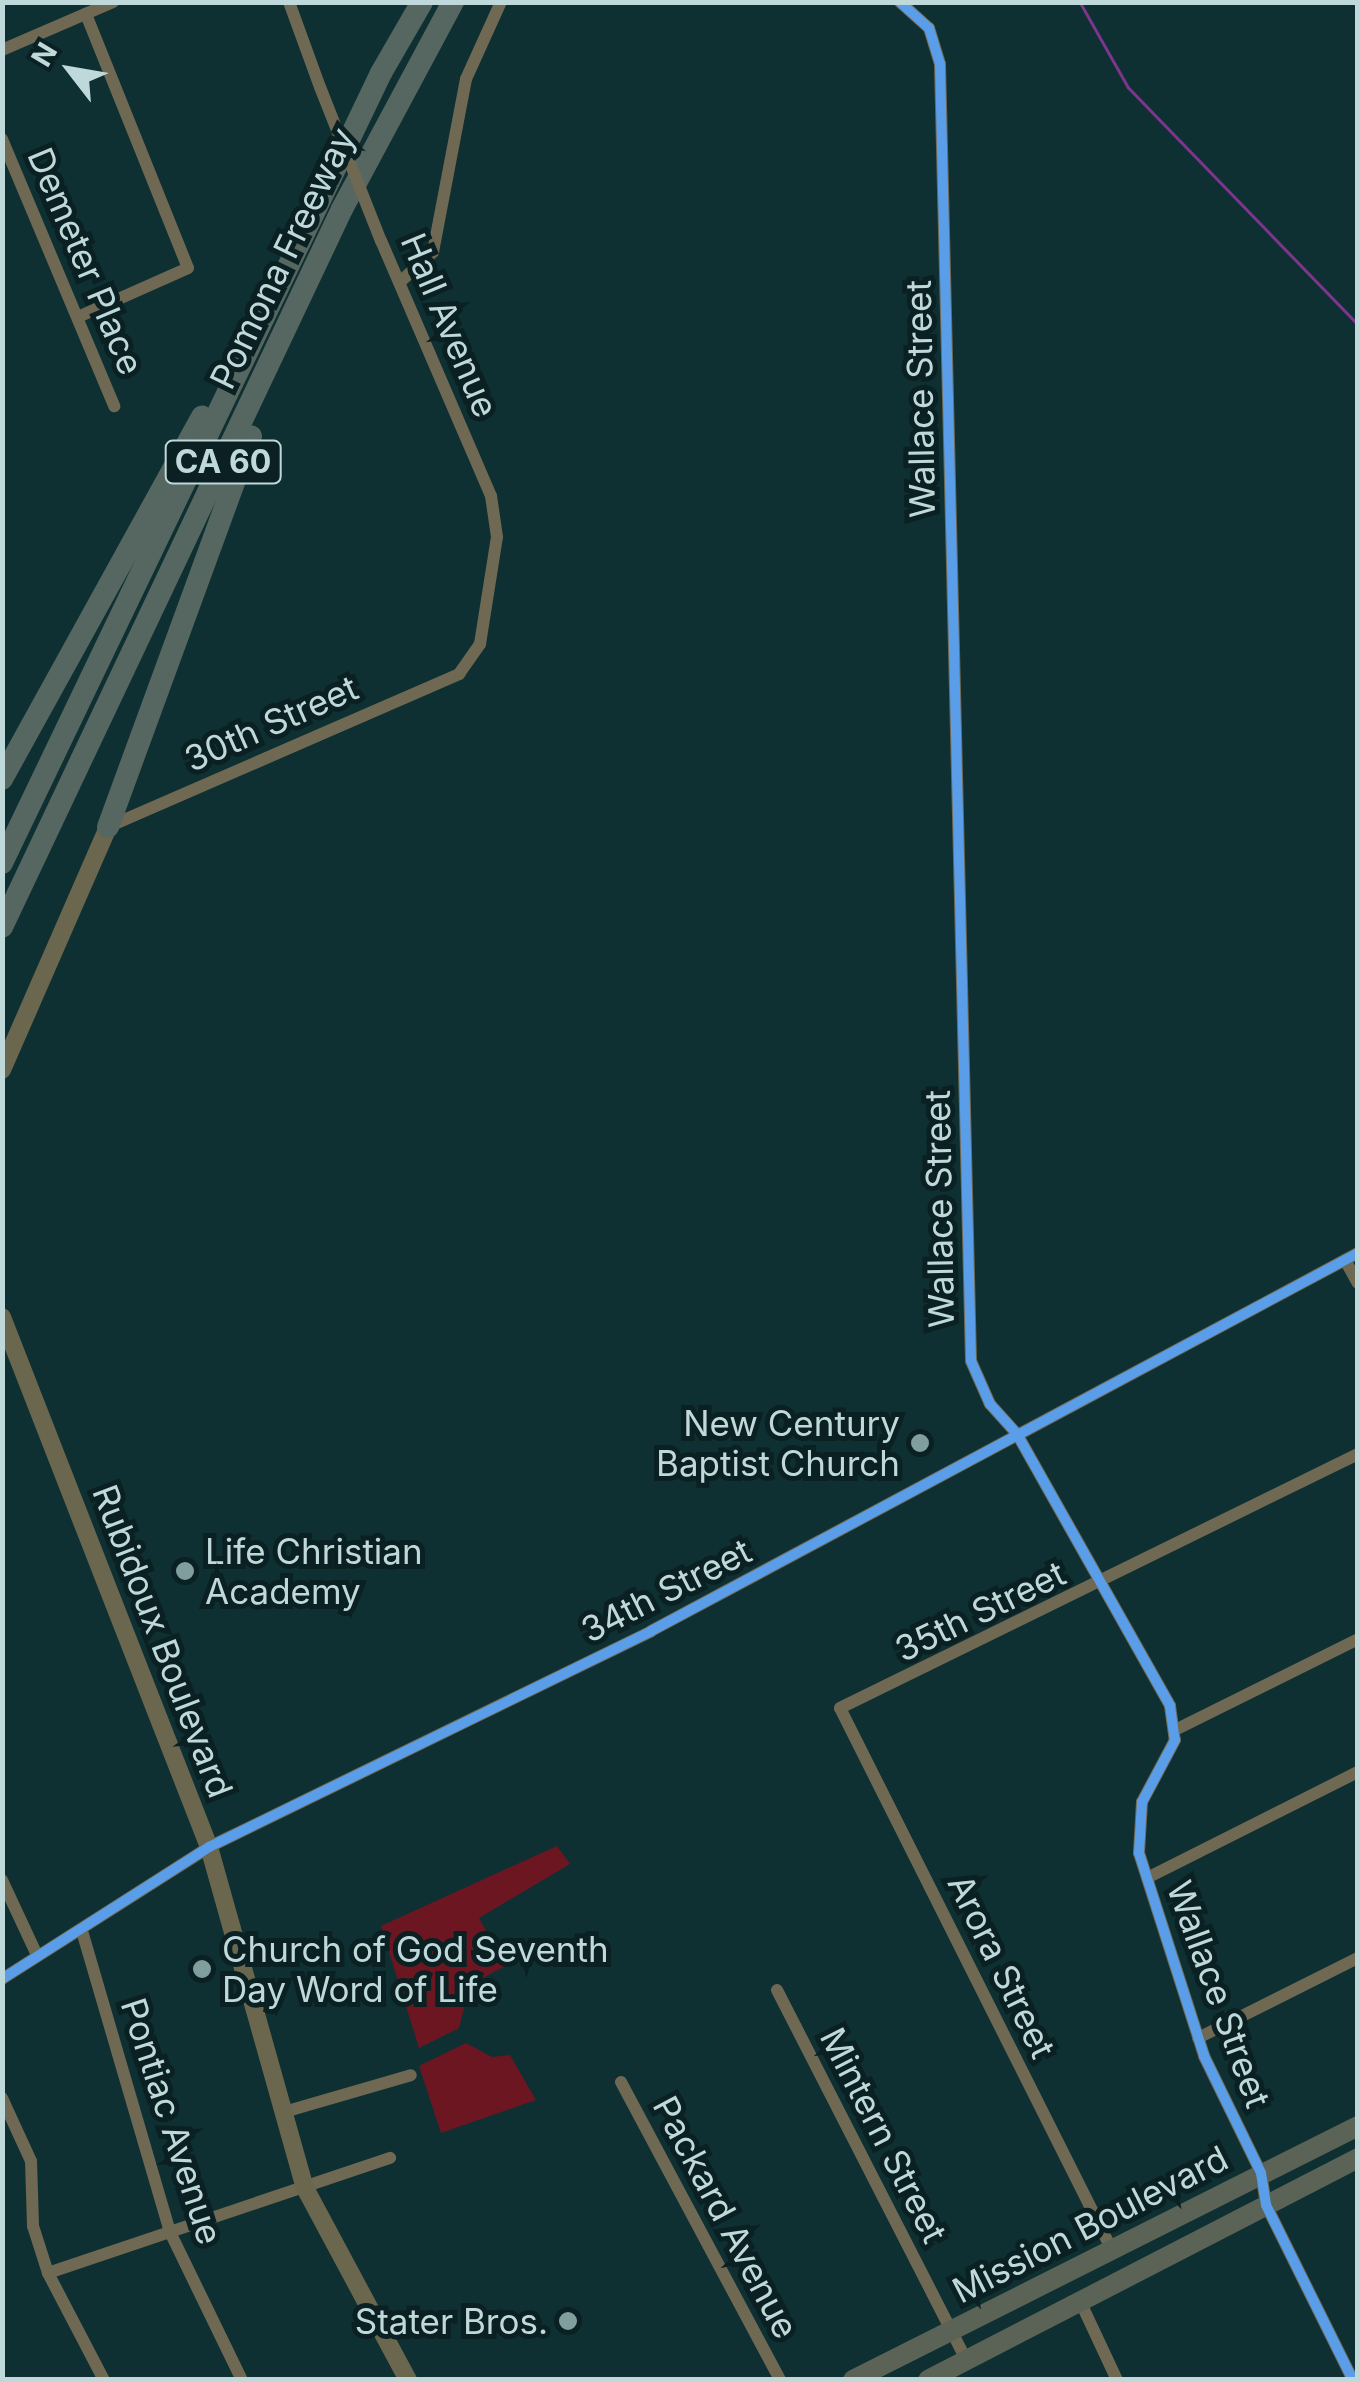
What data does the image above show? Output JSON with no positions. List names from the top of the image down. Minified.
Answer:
{"streets":{"highway":["Pomona Freeway","CA 60"],"main road":["Rubidoux Boulevard","Mission Boulevard"],"street":["Demeter Place","Hall Avenue","Wallace Street","30th Street","34th Street","35th Street","Arora Street","Pontiac Avenue","Mintern Street","Packard Avenue"]},"crossings":[["Hall Avenue","30th Street"],["Wallace Street","34th Street"],["Wallace Street","35th Street"],["Wallace Street","Mission Boulevard"],["34th Street","Rubidoux Boulevard"],["34th Street","Pontiac Avenue"],["35th Street","Arora Street"],["Arora Street","Mission Boulevard"],["Mintern Street","Mission Boulevard"]],"places":["New Century Baptist Church","Life Christian Academy","Church of God Seventh Day Word of Life","Stater Bros."],"north":"top left"}
